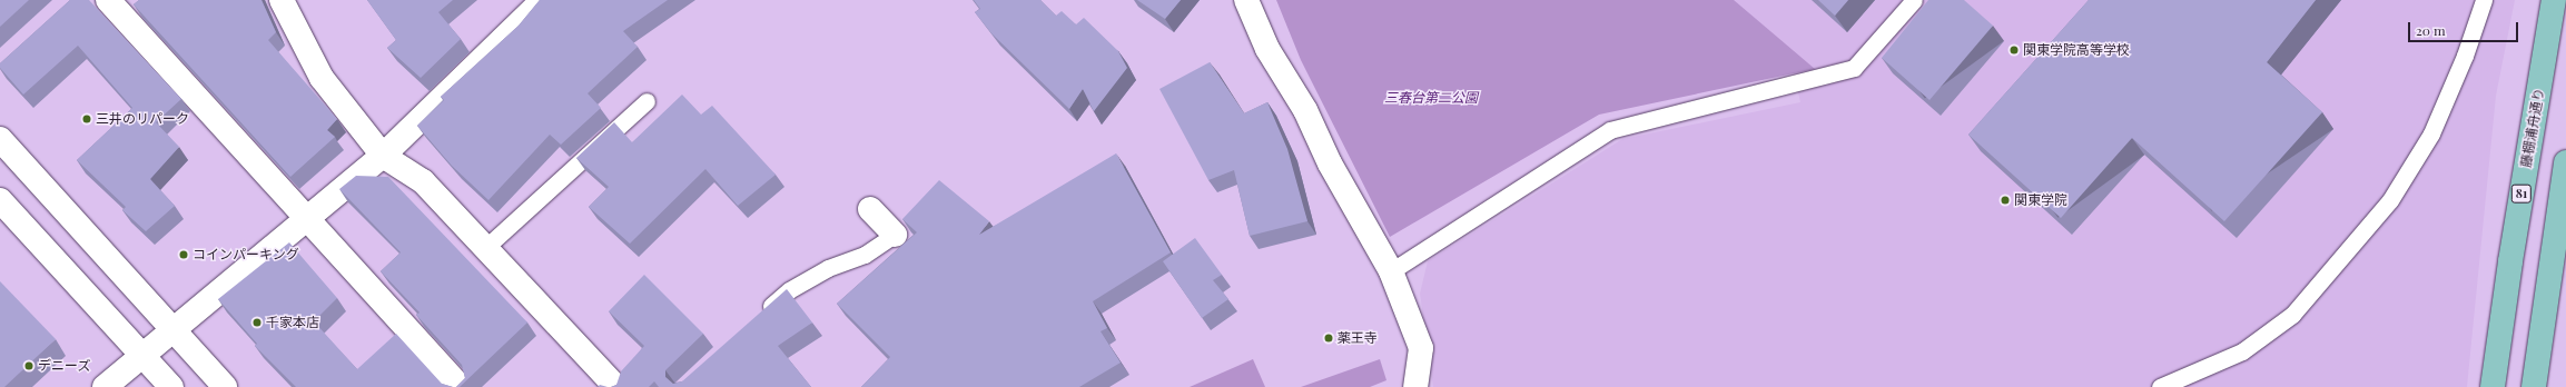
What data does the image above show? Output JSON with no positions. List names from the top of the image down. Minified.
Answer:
{"streets":{"main road":["藤棚浦舟通り","81"]},"parks":["三春台第二公園"],"places":["関東学院高等学校","三井のリパーク","関東学院","コインパーキング","千家本店","薬王寺","デニーズ"],"scale_bar":"20 m"}
